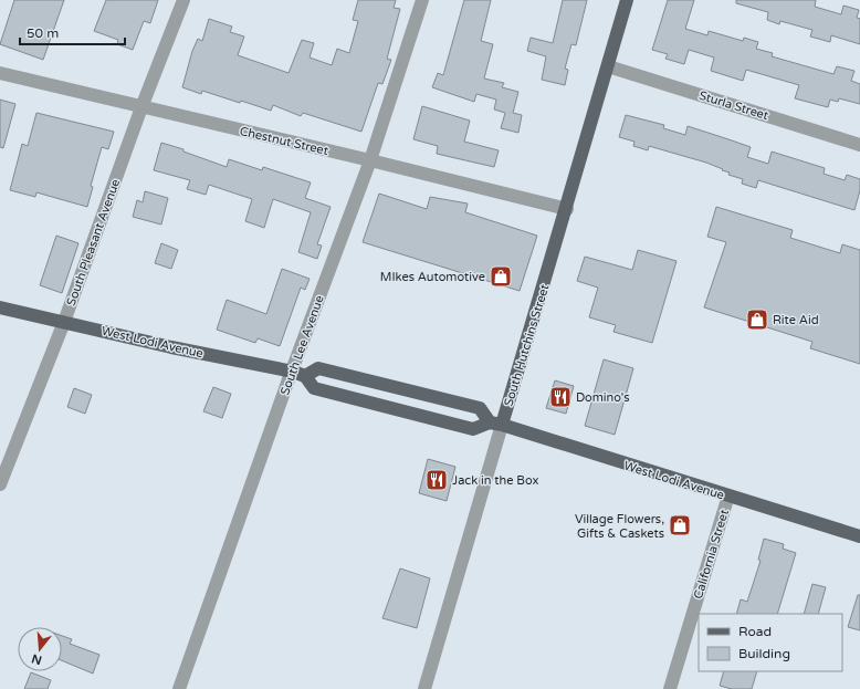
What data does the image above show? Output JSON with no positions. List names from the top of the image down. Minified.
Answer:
{"streets":{"main road":["West Lodi Avenue","South Hutchins Street"],"street":["Sturla Street","Chestnut Street","South Pleasant Avenue","South Lee Avenue","California Street"]},"crossings":[["Sturla Street","South Hutchins Street"],["Chestnut Street","South Pleasant Avenue"],["Chestnut Street","South Lee Avenue"],["Chestnut Street","South Hutchins Street"],["South Pleasant Avenue","West Lodi Avenue"],["West Lodi Avenue","South Lee Avenue"],["West Lodi Avenue","South Hutchins Street"],["West Lodi Avenue","California Street"]],"places":{"shop":["MIkes Automotive","Rite Aid","Village Flowers, Gifts & Caskets"],"restaurant":["Domino's","Jack in the Box"]},"legend":["Road","Building"],"scale_bar":"50 m","north":"bottom"}
